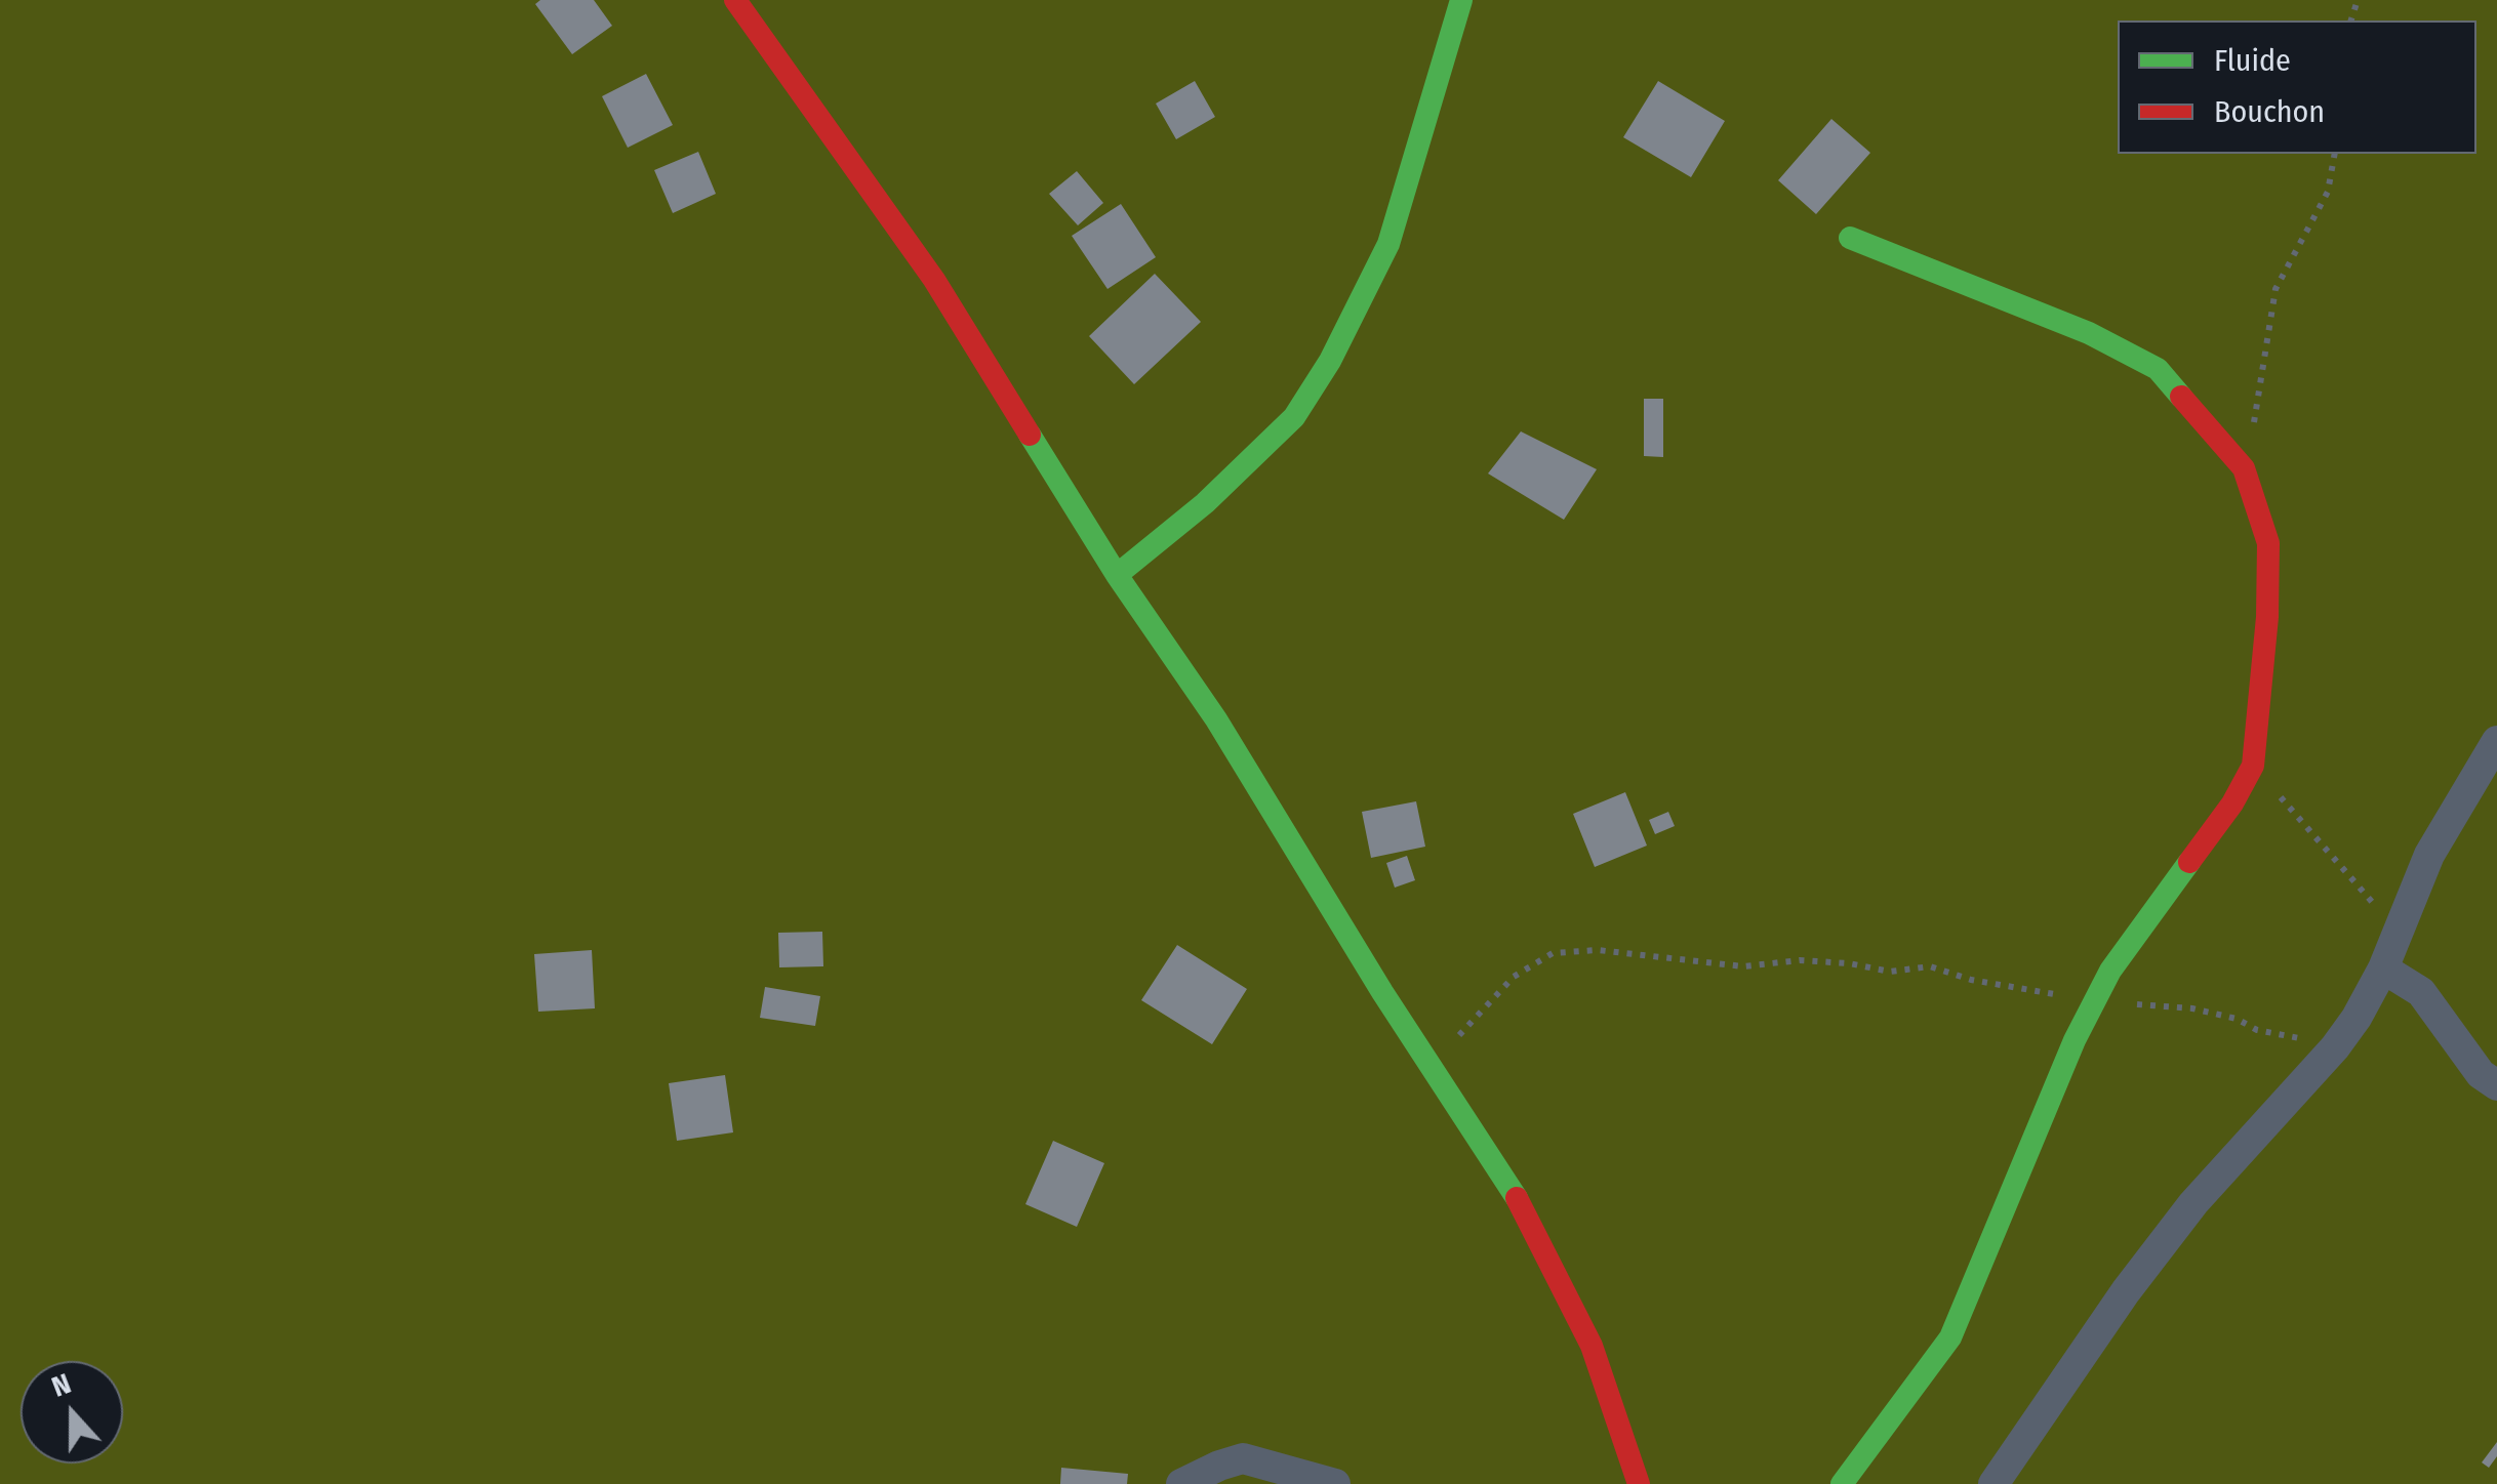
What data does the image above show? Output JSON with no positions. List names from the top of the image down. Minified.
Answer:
{"legend":["Fluide","Bouchon"],"north":"top"}
